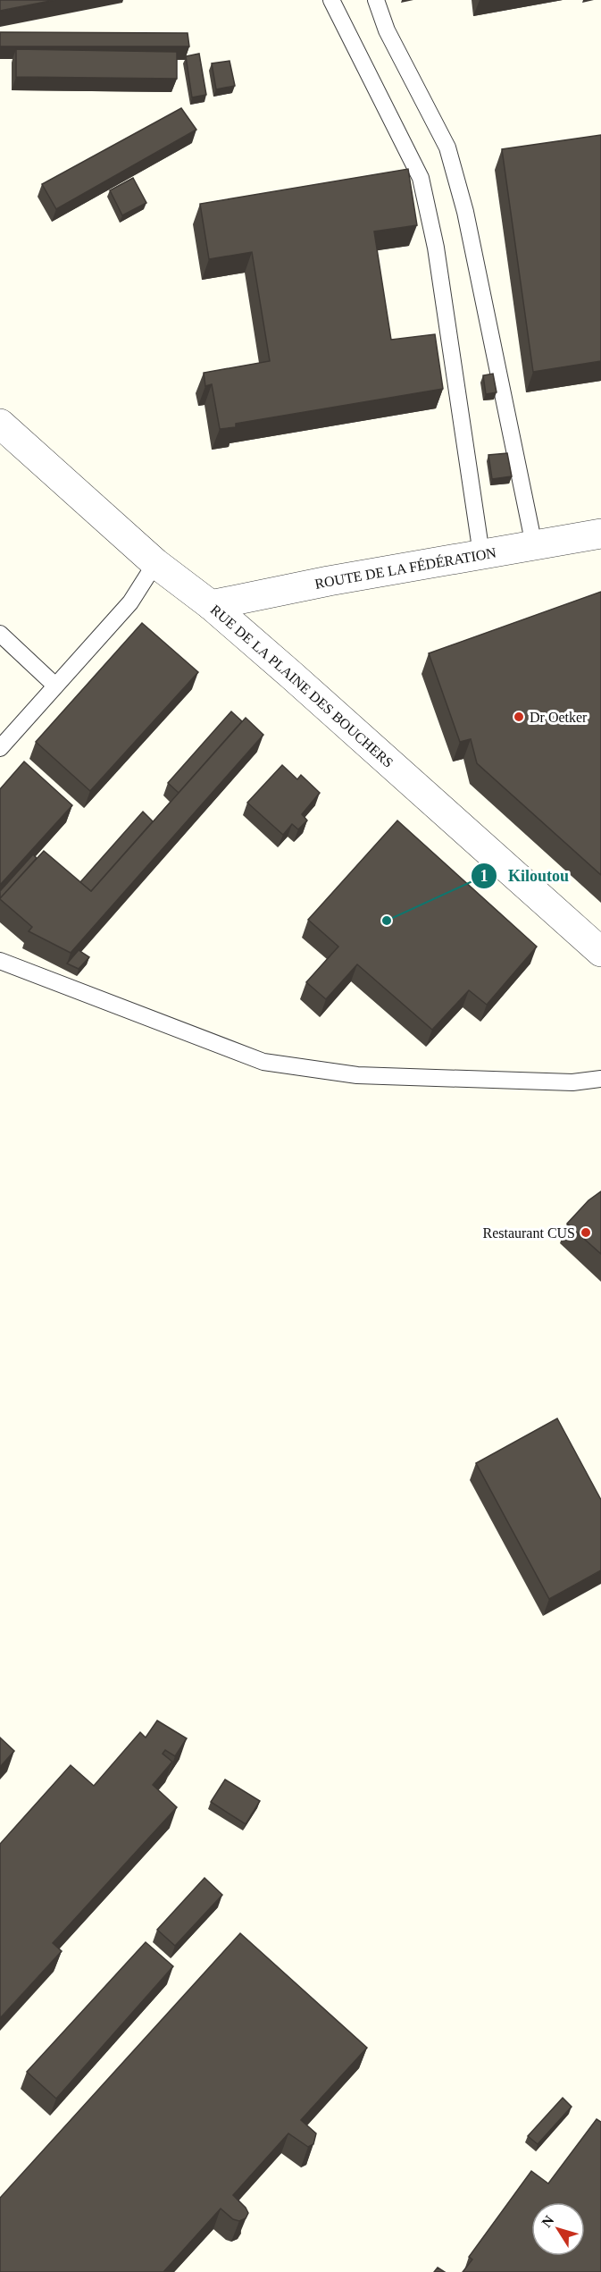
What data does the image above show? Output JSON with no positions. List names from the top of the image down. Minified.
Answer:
{"streets":{"street":["ROUTE DE LA FÉDÉRATION","RUE DE LA PLAINE DES BOUCHERS"]},"crossings":[["ROUTE DE LA FÉDÉRATION","RUE DE LA PLAINE DES BOUCHERS"]],"places":["Dr Oetker","Kiloutou","Restaurant CUS"],"north":"top left"}
